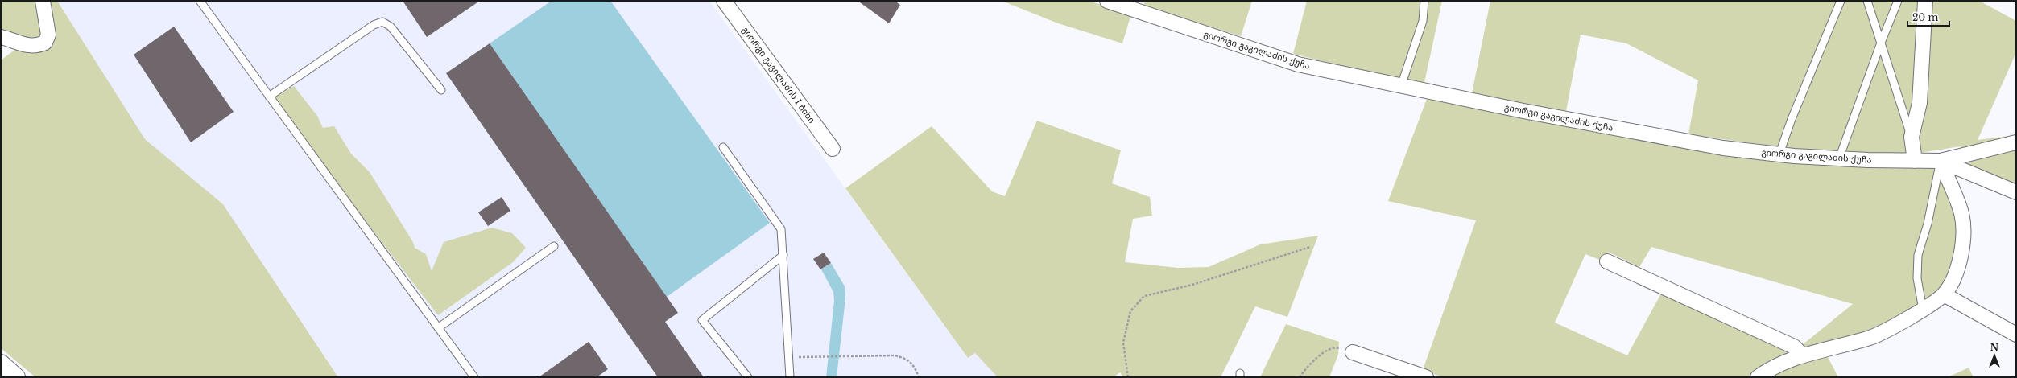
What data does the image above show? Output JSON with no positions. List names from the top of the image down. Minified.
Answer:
{"streets":{"street":["გიორგი გაგილაძის ქუჩა","გიორგი გაგილაძის I ჩიხი"]},"scale_bar":"20 m","north":"top"}
